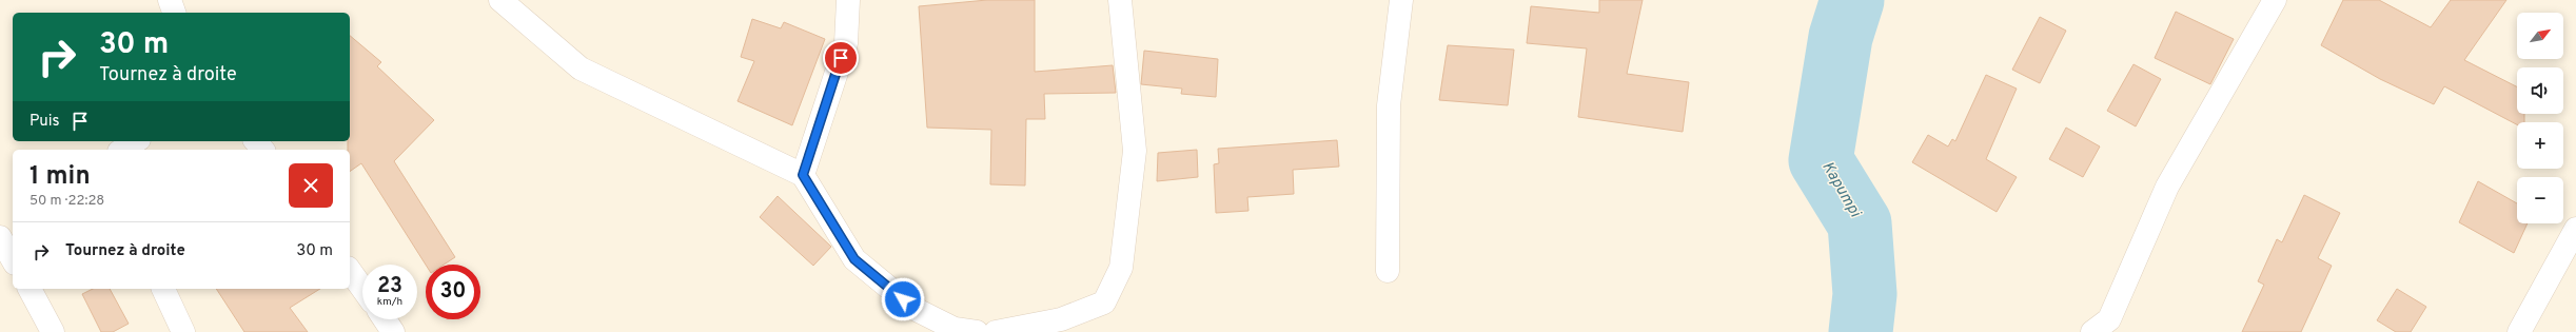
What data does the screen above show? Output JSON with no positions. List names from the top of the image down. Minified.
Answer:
{"water":["Kapumpi"],"north":"top right","page":{"map_buttons":["+","−"],"turn":["30 m","Tournez à droite"],"then":"Puis","heading":["1 min","50 m · 22:28"],"list":[{"name":"Tournez à droite","value":"30 m"}],"speed":"23 km/h","limit":"30"}}
